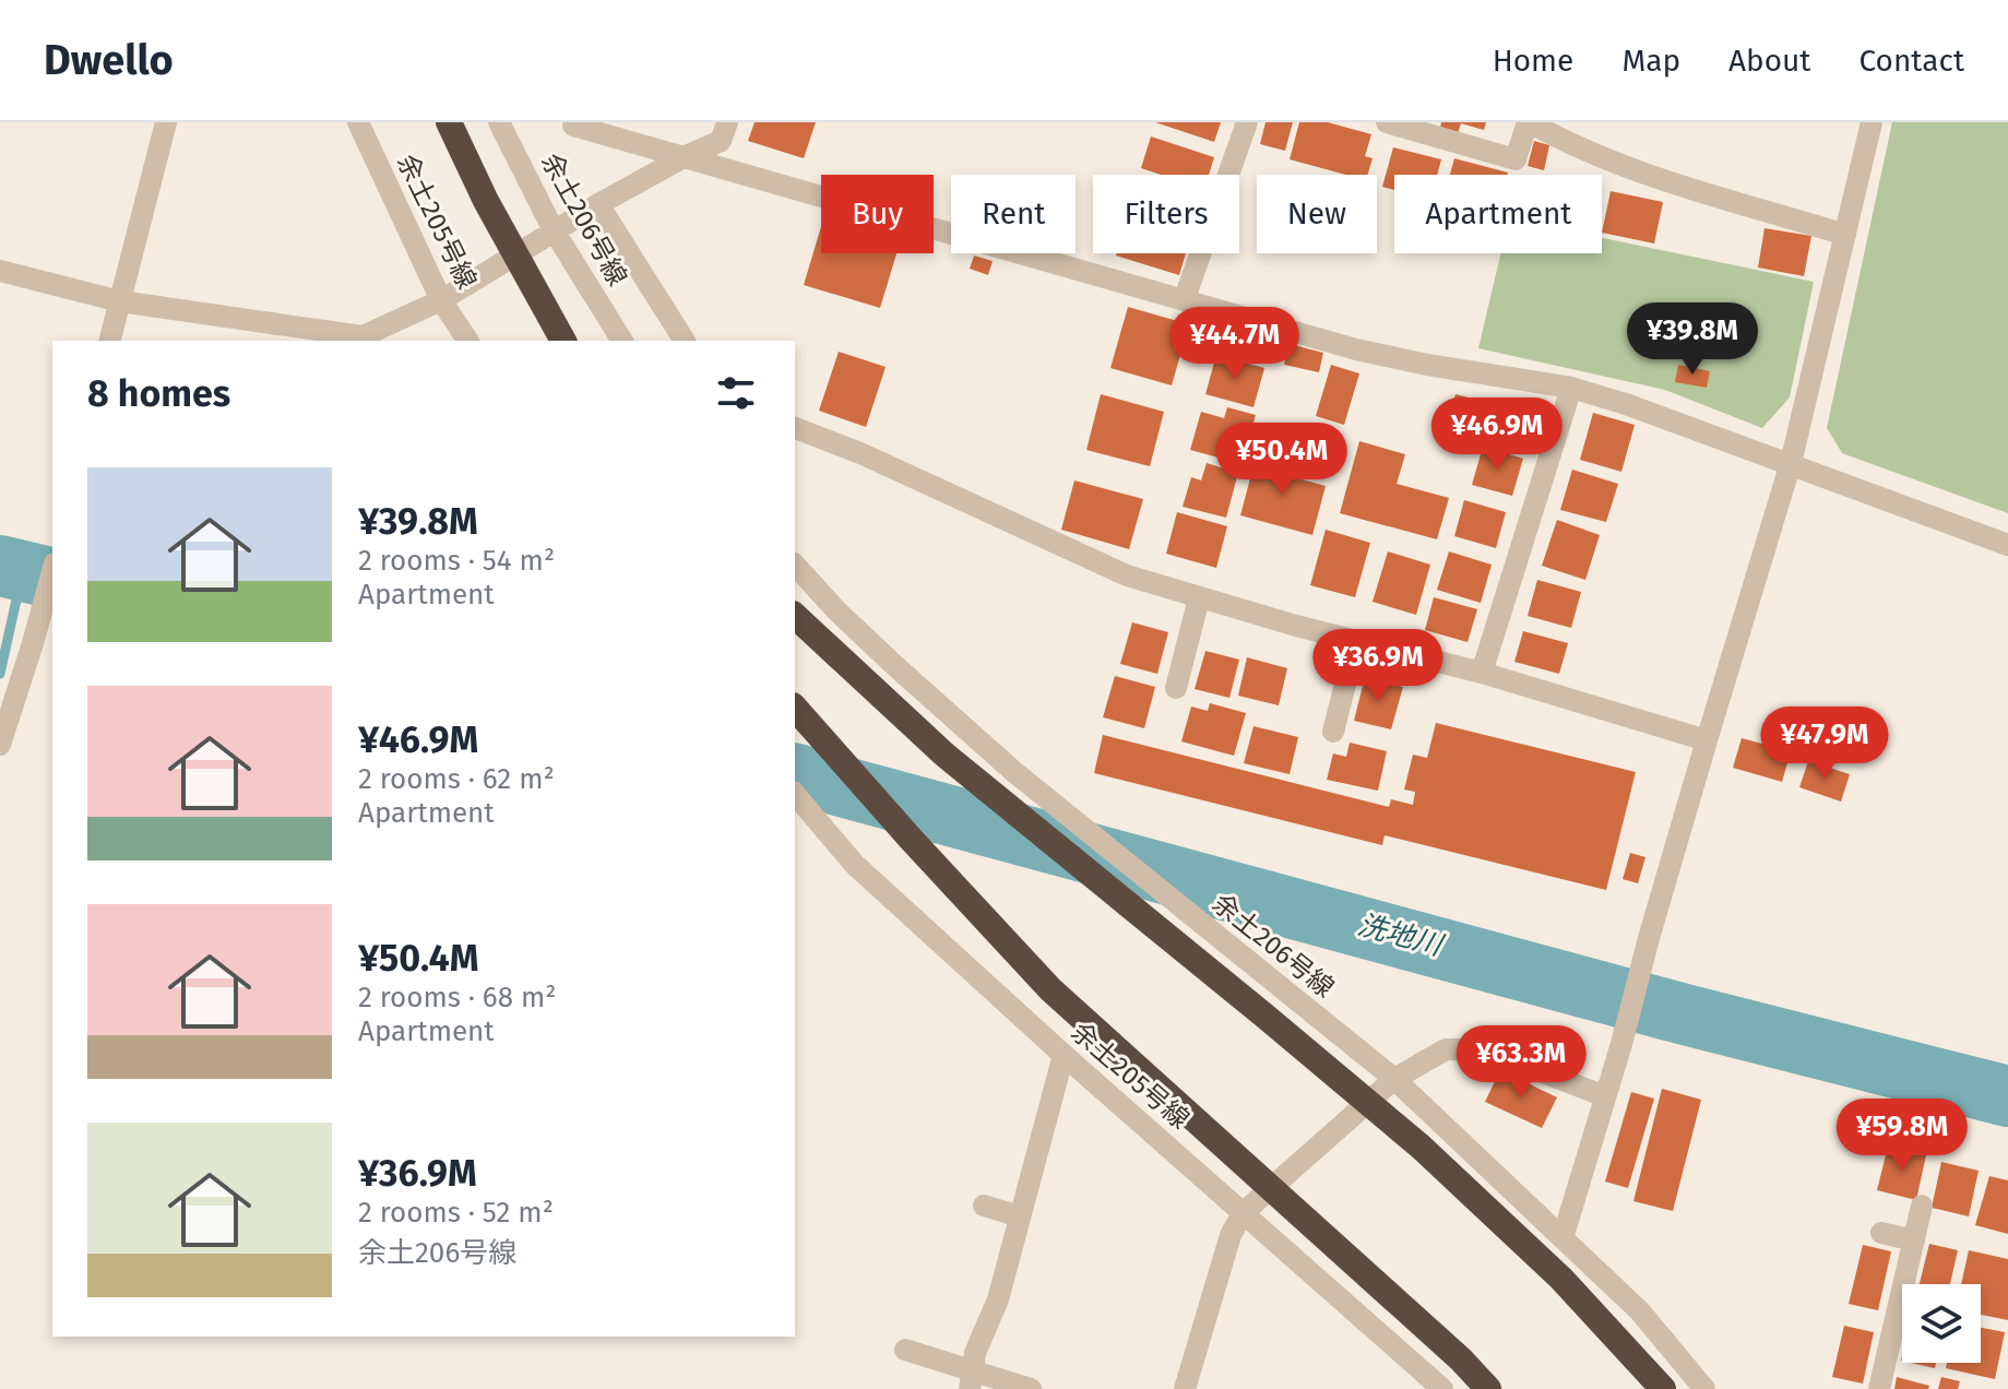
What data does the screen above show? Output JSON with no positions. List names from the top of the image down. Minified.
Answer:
{"streets":{"street":["余土206号線","余土205号線"]},"water":["洗地川"],"page":{"header":"Dwello","nav":["Home","Map","About","Contact"],"chip":["Buy","Rent","Filters","New","Apartment"],"price":["¥39.8M","¥44.7M","¥46.9M","¥50.4M","¥36.9M","¥47.9M","¥63.3M","¥59.8M"],"heading":"8 homes","list":[{"name":"¥39.8M","note":"2 rooms · 54 m² · Apartment"},{"name":"¥46.9M","note":"2 rooms · 62 m² · Apartment"},{"name":"¥50.4M","note":"2 rooms · 68 m² · Apartment"},{"name":"¥36.9M","note":"2 rooms · 52 m² · 余土206号線"}]}}
